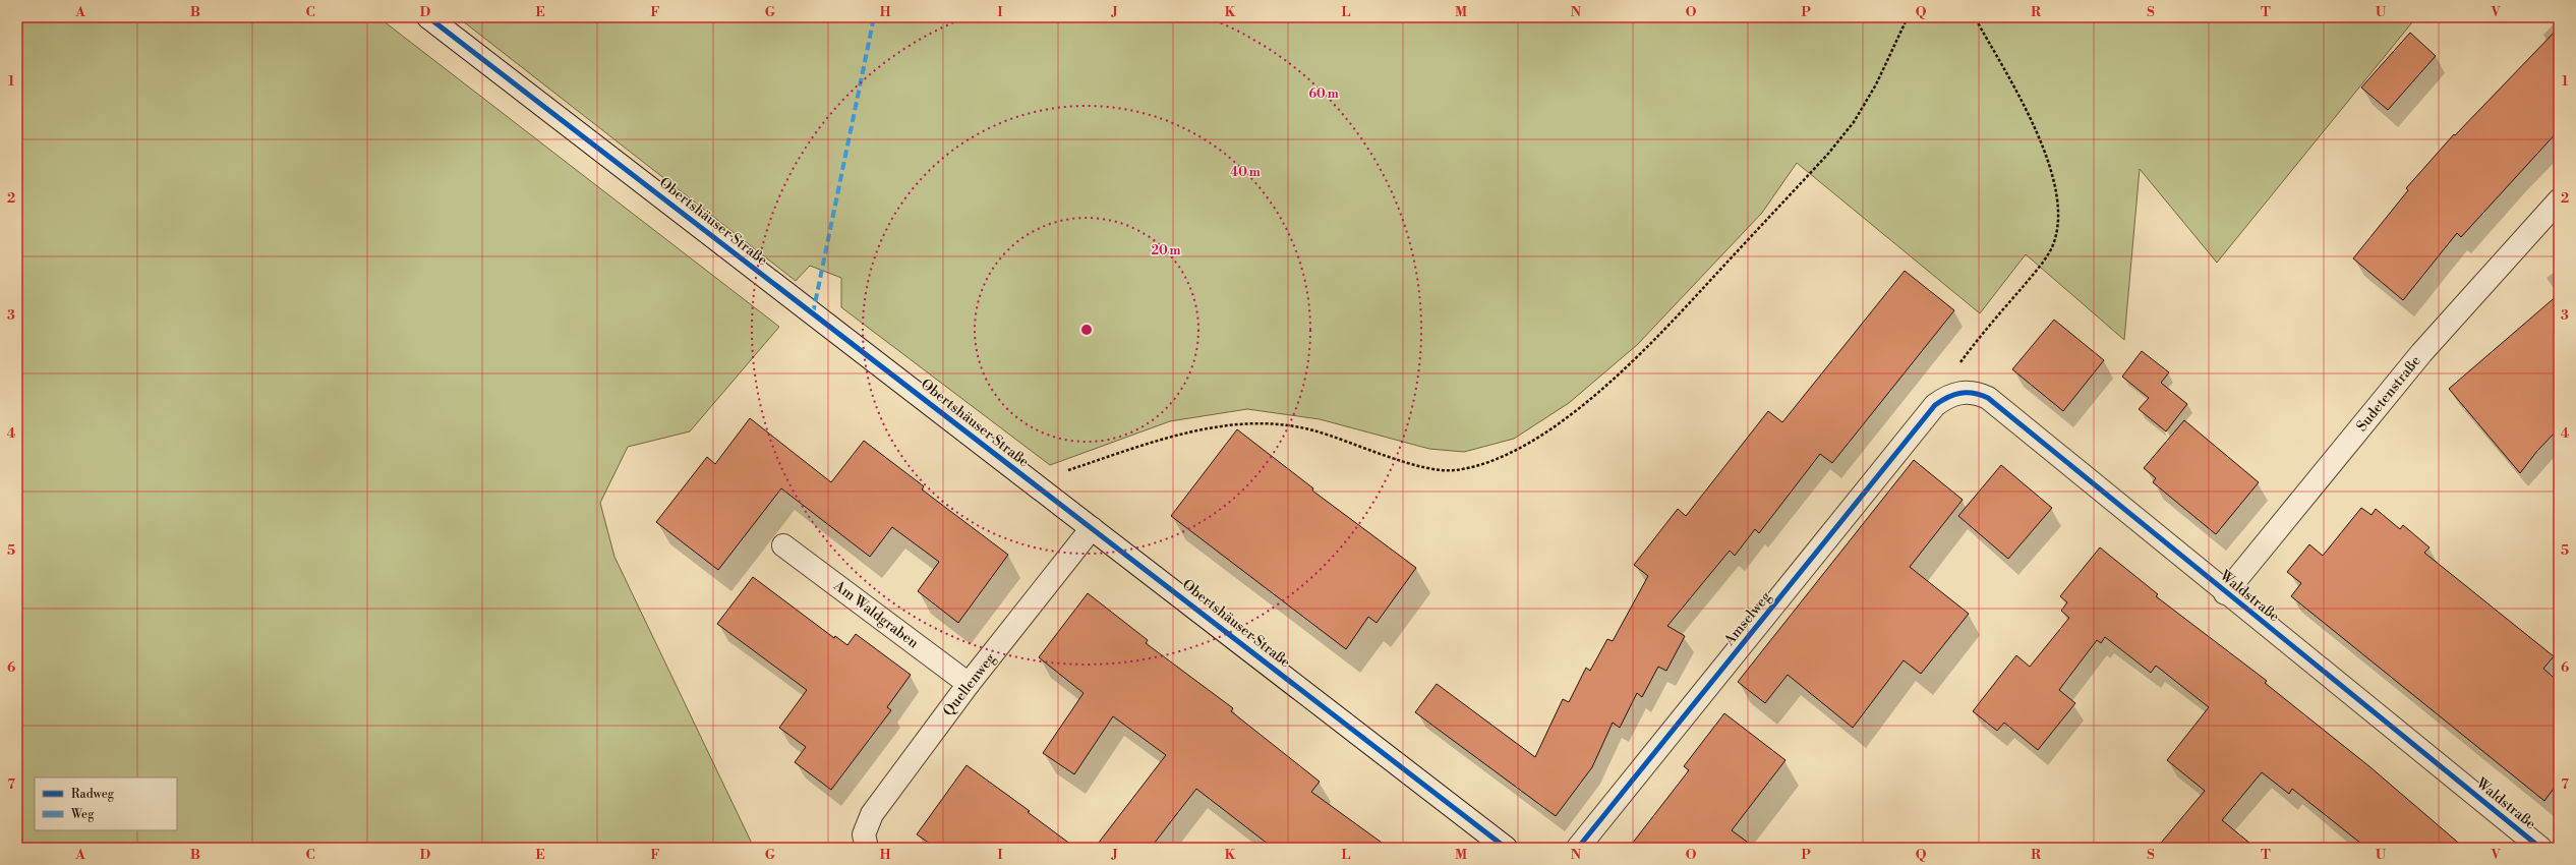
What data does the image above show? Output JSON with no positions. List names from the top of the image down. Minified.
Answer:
{"streets":{"street":["Obertshäuser Straße","Sudetenstraße","Waldstraße","Am Waldgraben","Amselweg","Quellenweg"]},"crossings":[["Obertshäuser Straße","Quellenweg"],["Sudetenstraße","Waldstraße"],["Waldstraße","Amselweg"],["Am Waldgraben","Quellenweg"]],"legend":["Radweg","Weg"],"grid":{"columns":["A","B","C","D","E","F","G","H","I","J","K","L","M","N","O","P","Q","R","S","T","U","V"],"rows":["1","2","3","4","5","6","7"]},"rings":["60 m","40 m","20 m"]}
